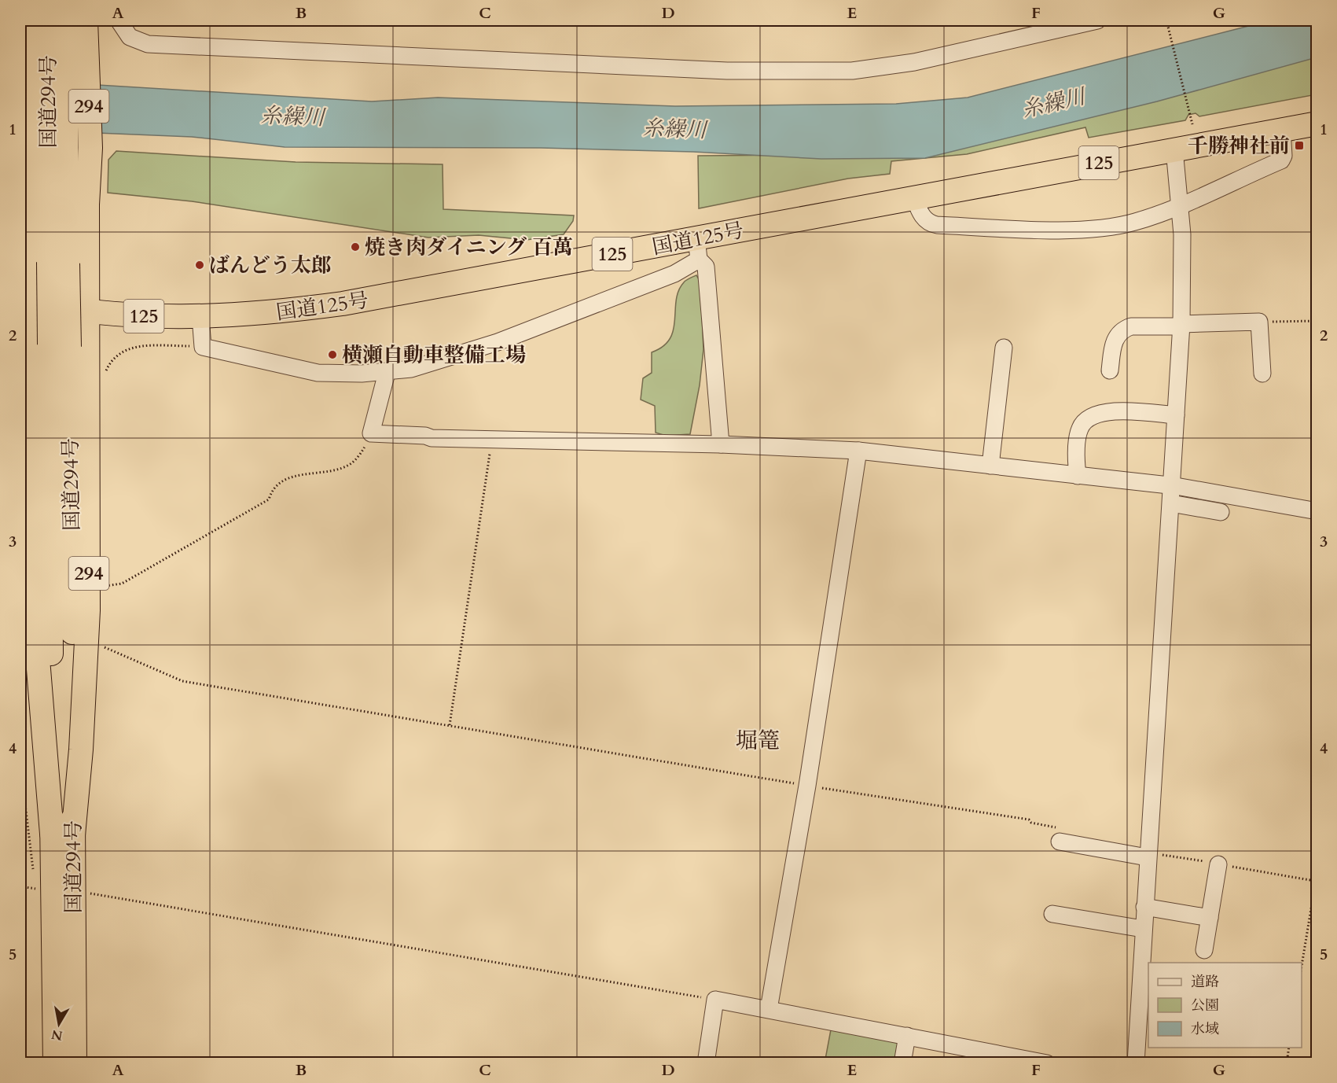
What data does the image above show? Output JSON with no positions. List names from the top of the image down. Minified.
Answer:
{"streets":{"highway":["国道294号","294","125","国道125号"]},"crossings":[["国道294号","294"],["294","国道125号"]],"districts":["堀篭"],"water":["糸繰川"],"places":{"transit":["千勝神社前"],"other":["焼き肉ダイニング 百萬","ばんどう太郎","横瀬自動車整備工場"]},"legend":["道路","公園","水域"],"north":"bottom","grid":{"columns":["A","B","C","D","E","F","G"],"rows":["1","2","3","4","5"]}}
